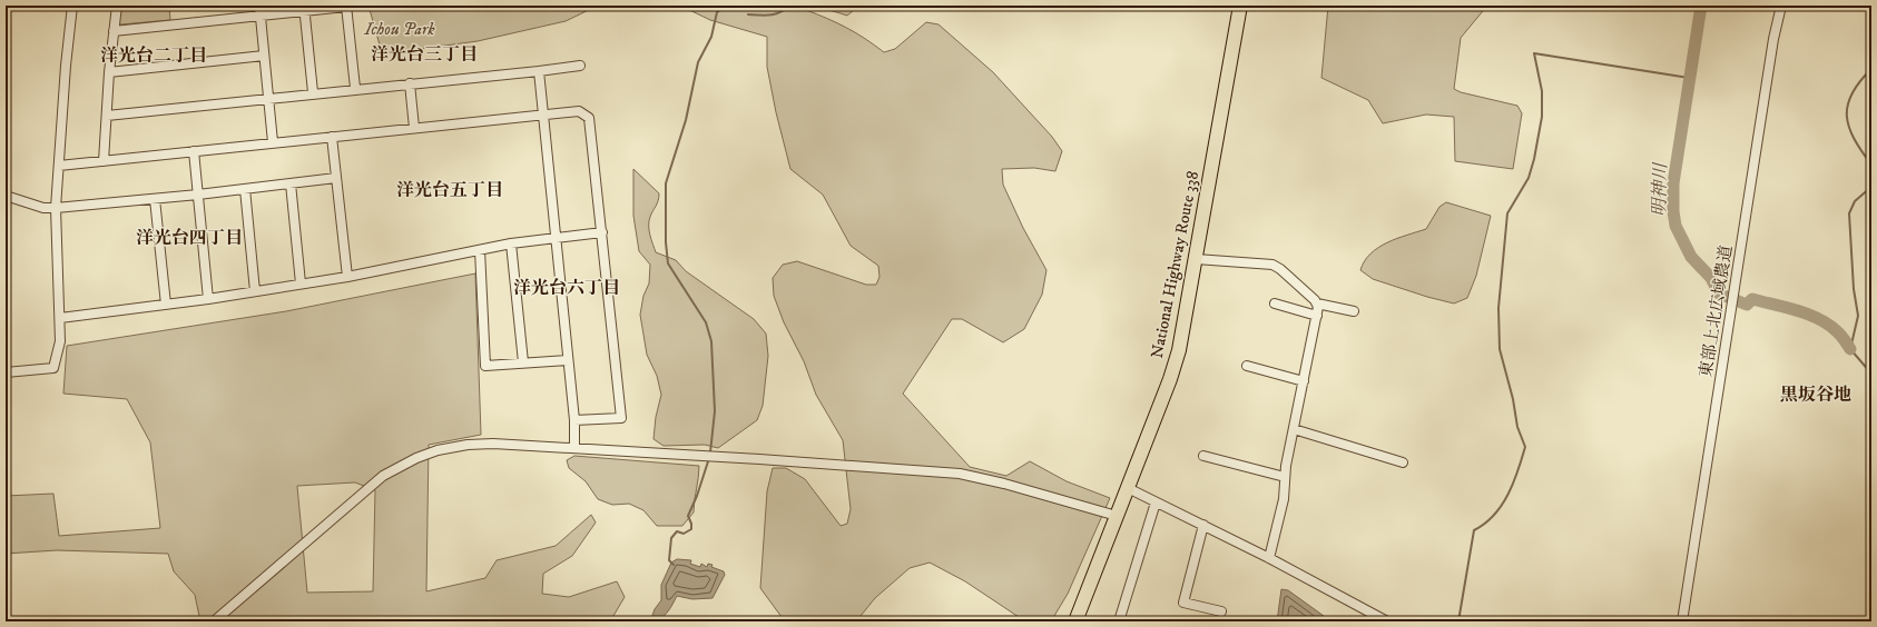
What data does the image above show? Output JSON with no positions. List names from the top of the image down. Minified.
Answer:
{"streets":{"highway":["National Highway Route 338"],"street":["東部上北広域農道"]},"districts":["洋光台三丁目","洋光台二丁目","洋光台五丁目","洋光台四丁目","洋光台六丁目","黒坂谷地"],"water":["明神川"],"parks":["Ichou Park"]}
